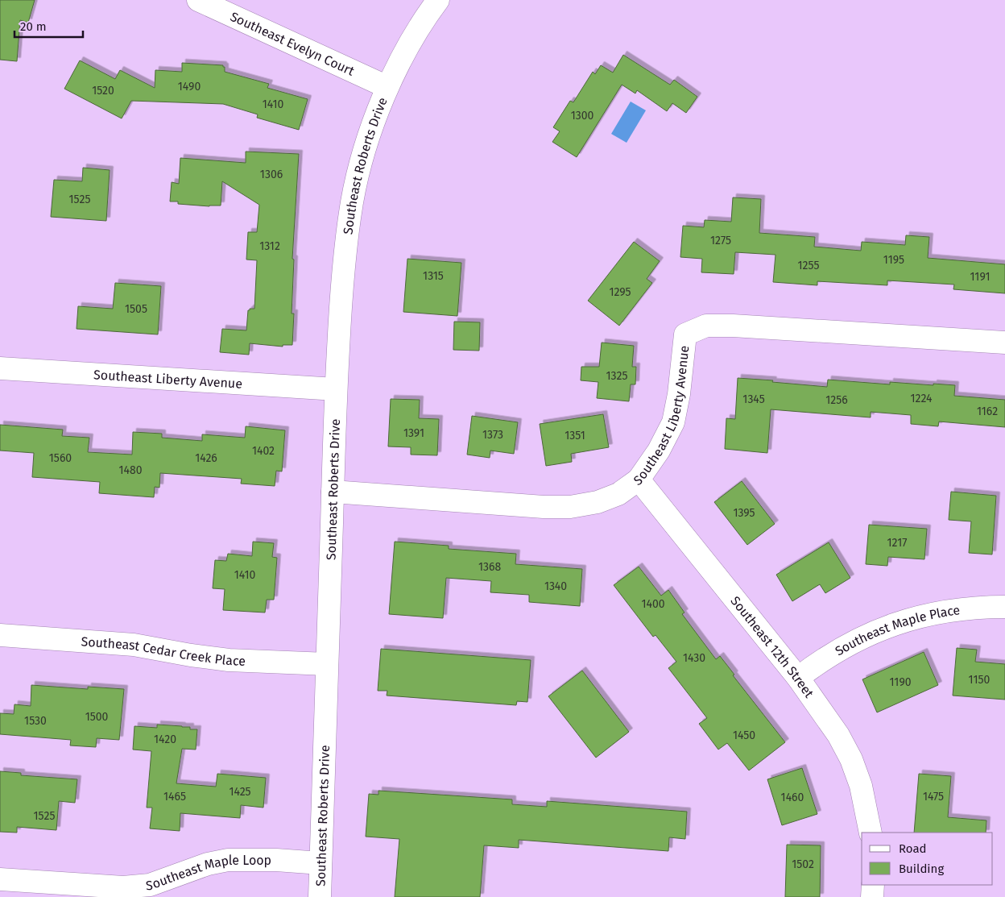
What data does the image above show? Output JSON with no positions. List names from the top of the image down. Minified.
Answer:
{"streets":{"street":["Southeast Evelyn Court","Southeast Roberts Drive","Southeast Liberty Avenue","Southeast Maple Place","Southeast 12th Street","Southeast Cedar Creek Place","Southeast Maple Loop"]},"crossings":[["Southeast Evelyn Court","Southeast Roberts Drive"],["Southeast Roberts Drive","Southeast Liberty Avenue"],["Southeast Roberts Drive","Southeast Cedar Creek Place"],["Southeast Roberts Drive","Southeast Maple Loop"],["Southeast Liberty Avenue","Southeast 12th Street"],["Southeast Maple Place","Southeast 12th Street"]],"house_numbers":["1490","1520","1410","1300","1306","1525","1275","1312","1195","1255","1315","1191","1295","1505","1325","1224","1345","1256","1162","1391","1373","1351","1402","1560","1426","1480","1395","1217","1368","1410","1340","1400","1430","1150","1190","1500","1530","1450","1420","1425","1465","1475","1460","1525","1502"],"legend":["Road","Building"],"scale_bar":"20 m"}
